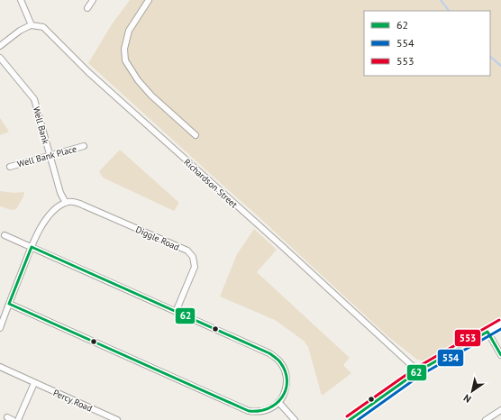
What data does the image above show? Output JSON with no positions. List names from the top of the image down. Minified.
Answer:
{"streets":{"street":["Well Bank","Well Bank Place","Richardson Street","Diggle Road","Percy Road"]},"crossings":[["Well Bank","Well Bank Place"],["Well Bank","Diggle Road"]],"lines":["transit line 62","transit line 553","transit line 554"],"legend":["62","554","553"],"north":"bottom left"}
